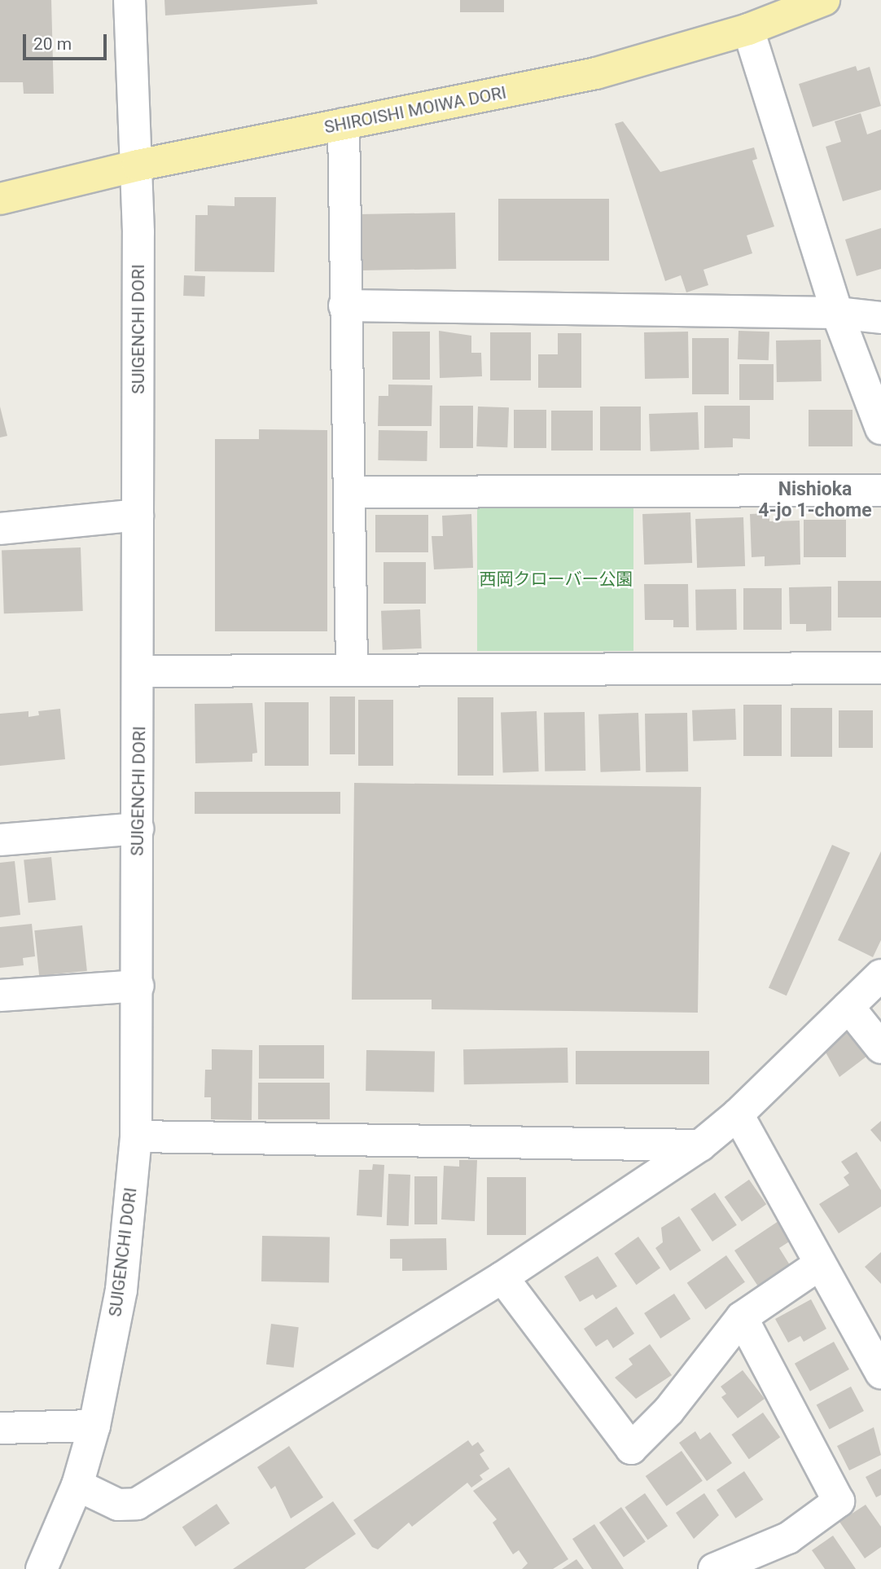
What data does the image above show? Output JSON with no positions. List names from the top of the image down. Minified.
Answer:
{"streets":{"main road":["SHIROISHI MOIWA DORI"],"street":["SUIGENCHI DORI"]},"crossings":[["SHIROISHI MOIWA DORI","SUIGENCHI DORI"]],"districts":["Nishioka 4-jo 1-chome"],"parks":["西岡クローバー公園"],"scale_bar":"20 m"}
